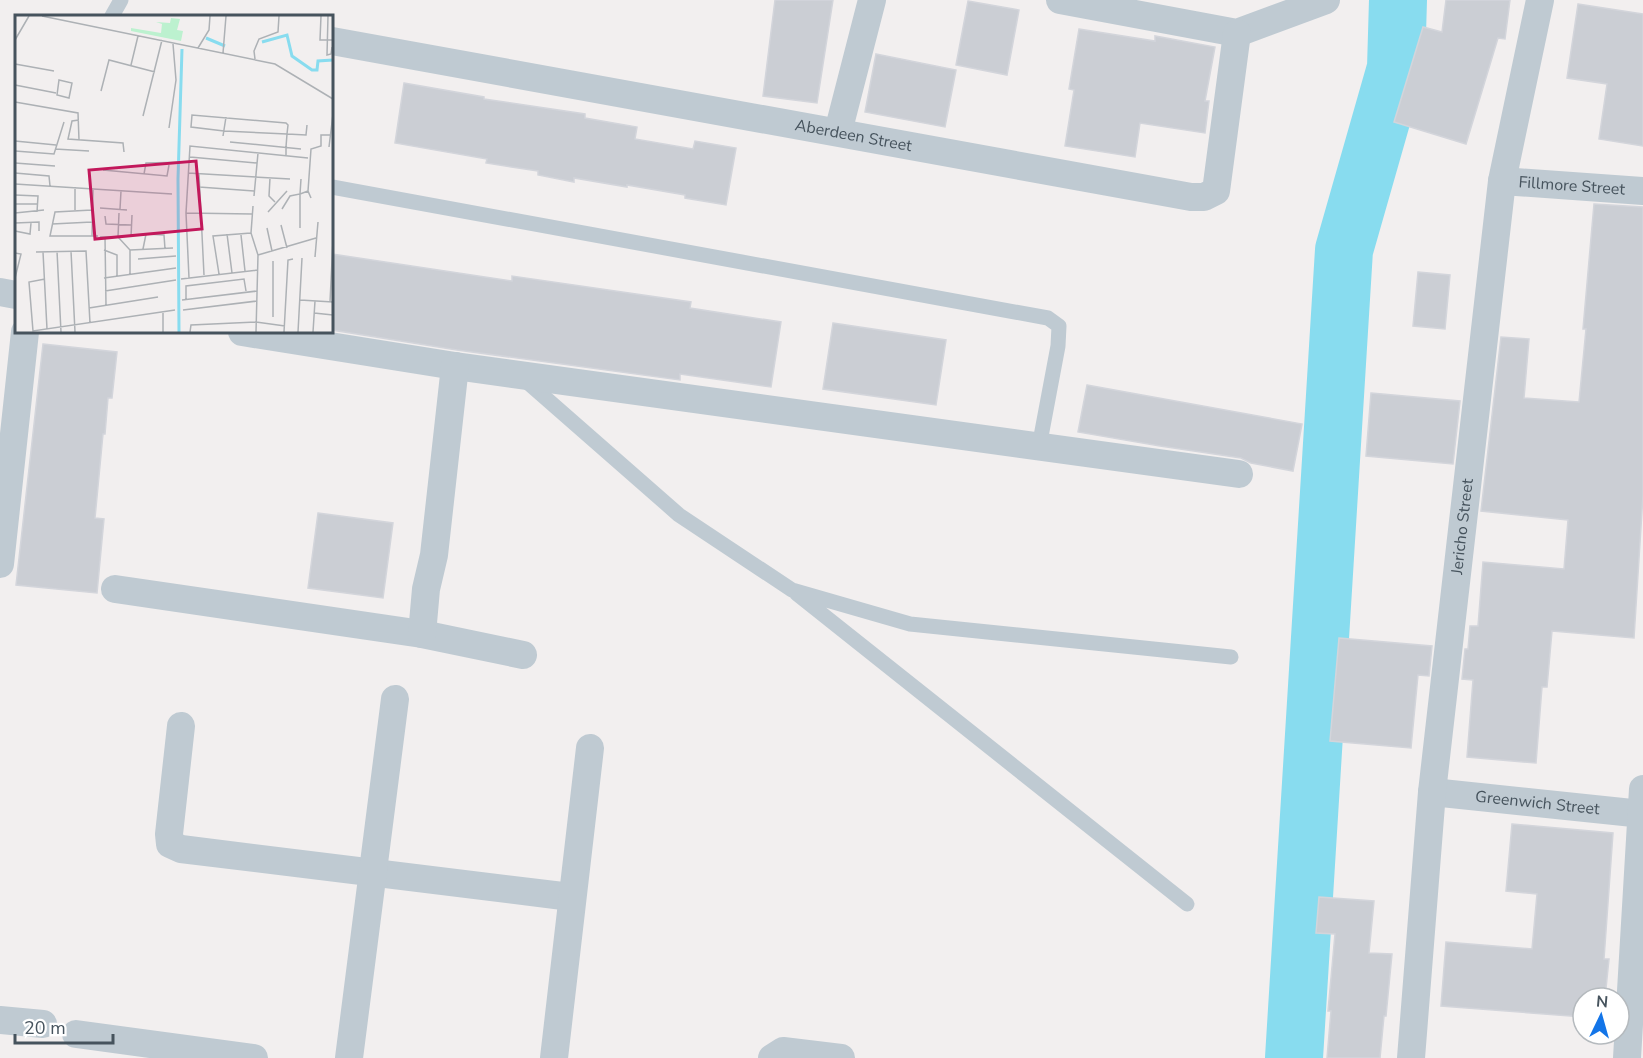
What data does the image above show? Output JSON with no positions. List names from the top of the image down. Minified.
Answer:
{"streets":{"street":["Aberdeen Street","Fillmore Street","Jericho Street","Greenwich Street"]},"crossings":[["Fillmore Street","Jericho Street"],["Jericho Street","Greenwich Street"]],"scale_bar":"20 m","north":"top"}
